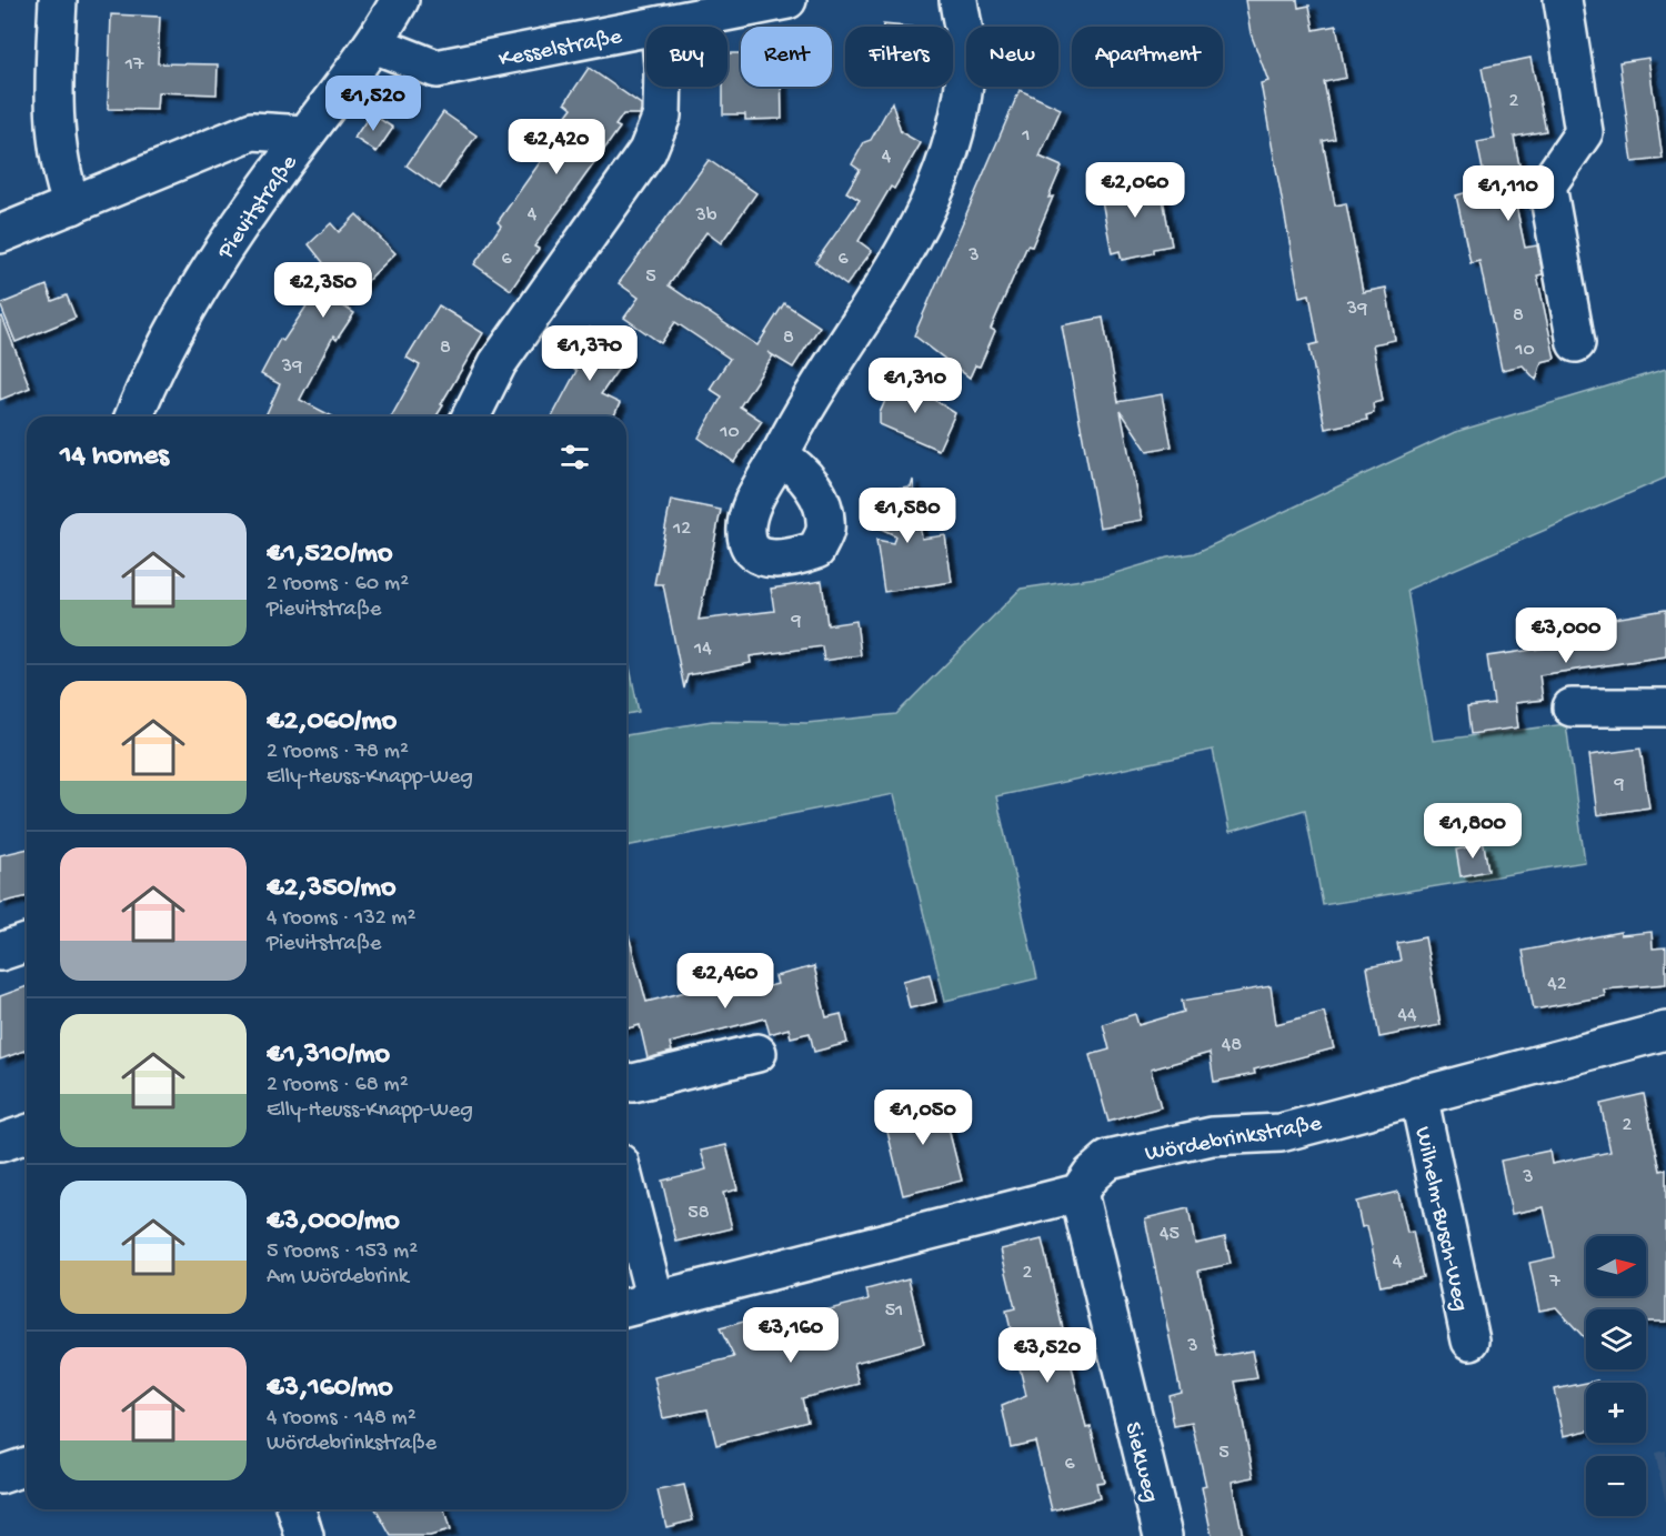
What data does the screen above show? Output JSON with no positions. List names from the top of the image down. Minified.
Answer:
{"streets":{"street":["Kesselstraße","Pievitstraße","Wördebrinkstraße","Wilhelm-Busch-Weg","Siekweg"]},"crossings":[["Kesselstraße","Pievitstraße"],["Wördebrinkstraße","Wilhelm-Busch-Weg"],["Wördebrinkstraße","Siekweg"]],"house_numbers":["17","2","1","4","4","3b","3","6","6","5","39","8","8","8","10","39","10","12","9","14","9","42","44","48","2","3","58","45","4","2","7","51","3","5","6"],"north":"right","page":{"chip":["Buy","Rent","Filters","New","Apartment"],"price":["€1,520","€2,420","€2,060","€1,110","€2,350","€1,370","€1,310","€1,580","€3,000","€1,800","€2,460","€1,050","€3,160","€3,520"],"heading":"14 homes","list":[{"name":"€1,520/mo","note":"2 rooms · 60 m² · Pievitstraße"},{"name":"€2,060/mo","note":"2 rooms · 78 m² · Elly-Heuss-Knapp-Weg"},{"name":"€2,350/mo","note":"4 rooms · 132 m² · Pievitstraße"},{"name":"€1,310/mo","note":"2 rooms · 68 m² · Elly-Heuss-Knapp-Weg"},{"name":"€3,000/mo","note":"5 rooms · 153 m² · Am Wördebrink"},{"name":"€3,160/mo","note":"4 rooms · 148 m² · Wördebrinkstraße"}],"map_buttons":["+","−"]}}
